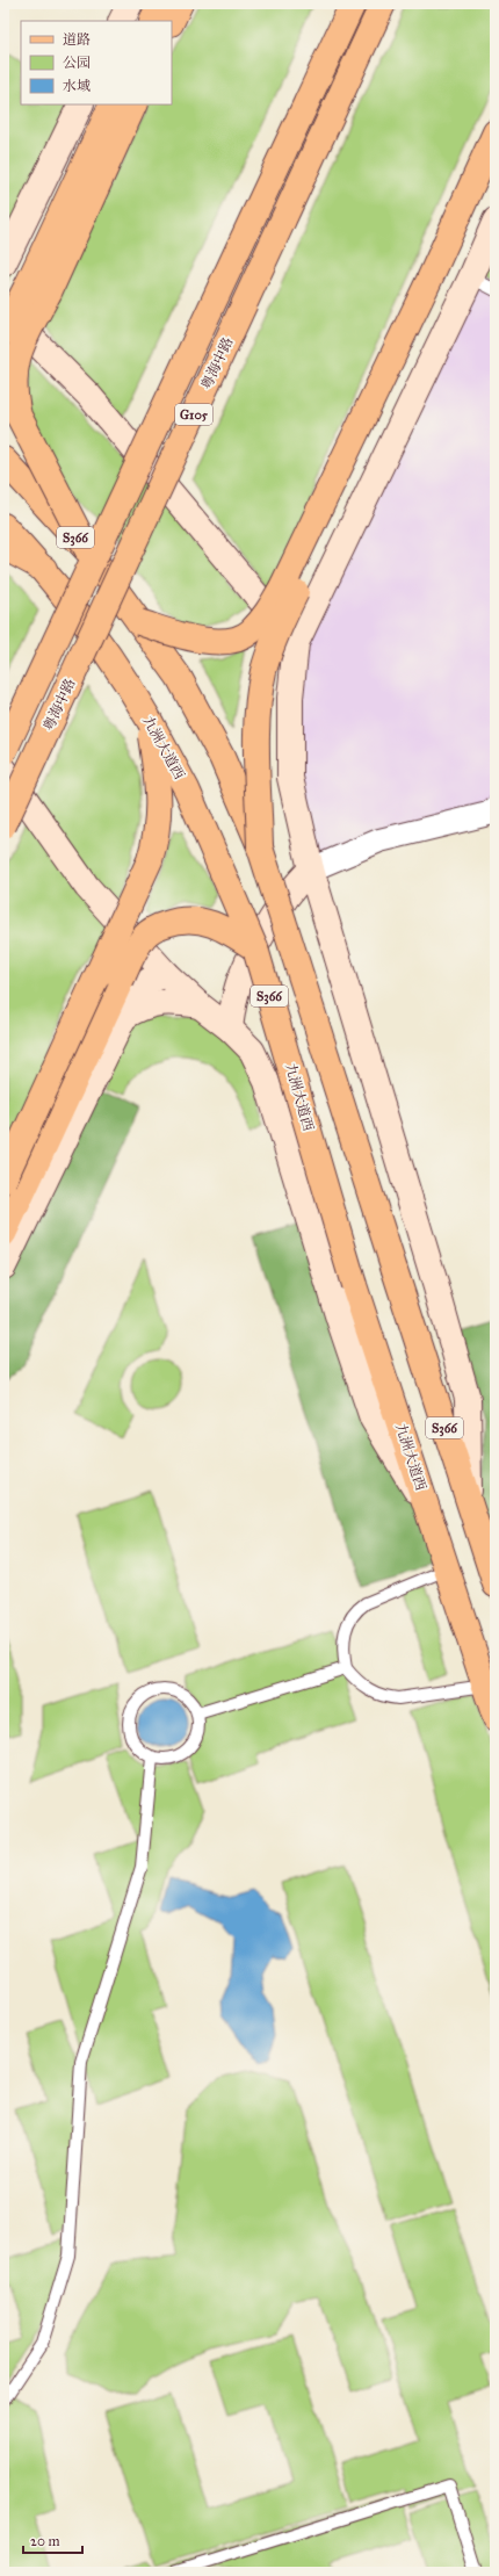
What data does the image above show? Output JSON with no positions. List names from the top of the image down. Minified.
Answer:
{"streets":{"main road":["粤海中路","G105","S366","九洲大道西"]},"legend":["道路","公园","水域"],"scale_bar":"20 m"}
